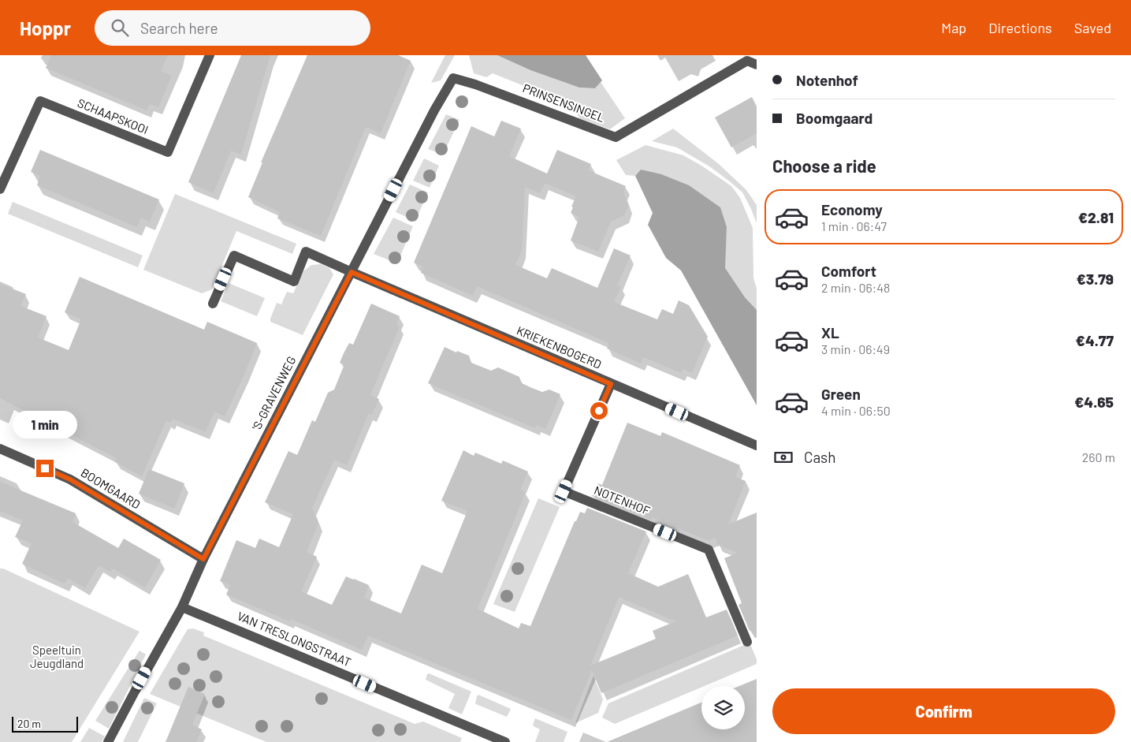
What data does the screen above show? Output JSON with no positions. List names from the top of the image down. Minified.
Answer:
{"streets":{"street":["PRINSENSINGEL","SCHAAPSKOOI","KRIEKENBOGERD","'S-GRAVENWEG","BOOMGAARD","NOTENHOF","VAN TRESLONGSTRAAT"]},"crossings":[["PRINSENSINGEL","'S-GRAVENWEG"],["KRIEKENBOGERD","'S-GRAVENWEG"],["KRIEKENBOGERD","NOTENHOF"],["'S-GRAVENWEG","BOOMGAARD"],["'S-GRAVENWEG","VAN TRESLONGSTRAAT"]],"parks":["Speeltuin Jeugdland"],"scale_bar":"20 m","page":{"header":"Hoppr","search":"Search here","nav":["Map","Directions","Saved"],"banner":["Notenhof","Boomgaard"],"heading":"Choose a ride","list":[{"name":"Economy","note":"1 min · 06:47","value":"€2.81"},{"name":"Comfort","note":"2 min · 06:48","value":"€3.79"},{"name":"XL","note":"3 min · 06:49","value":"€4.77"},{"name":"Green","note":"4 min · 06:50","value":"€4.65"}],"bubble":"1 min","pay":["Cash","260 m"],"buttons":"Confirm","scale":"20 m"}}
